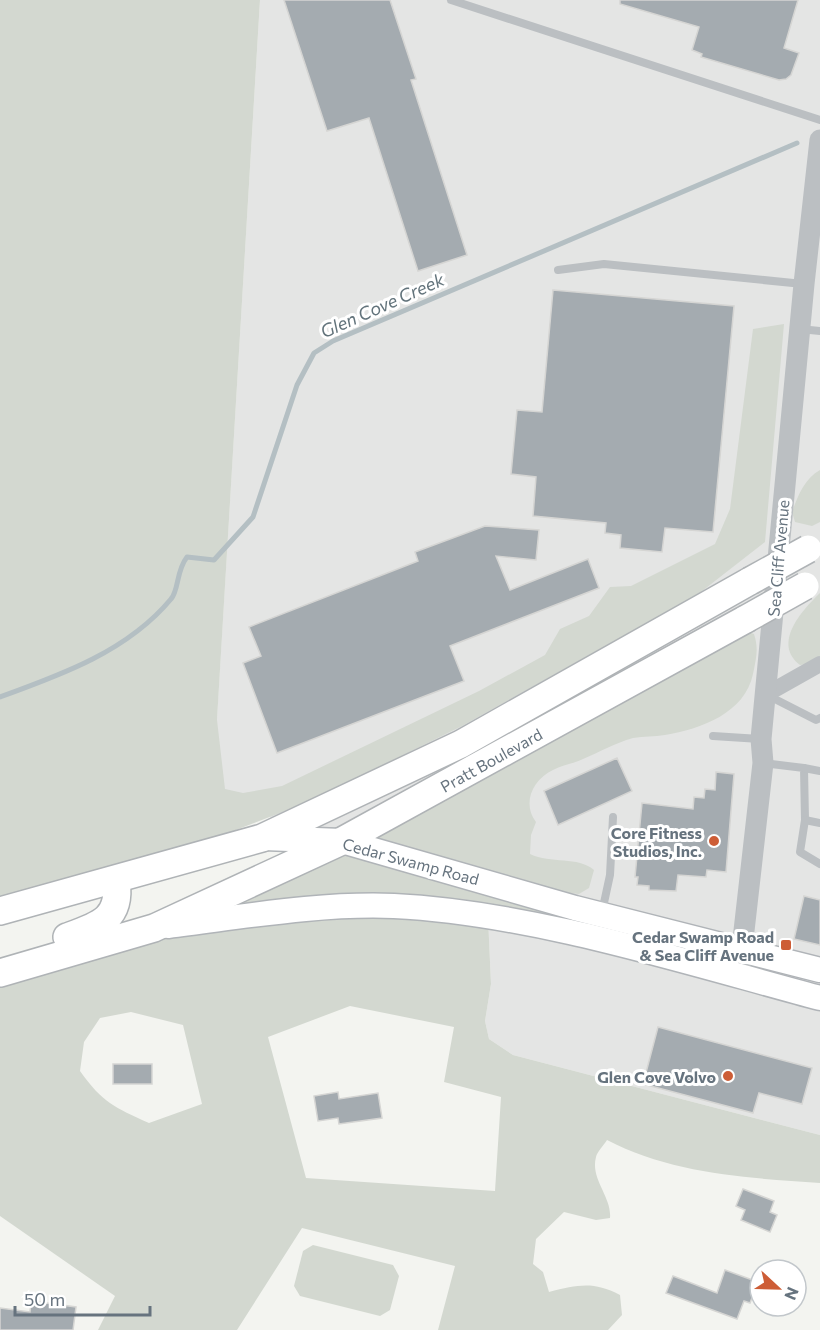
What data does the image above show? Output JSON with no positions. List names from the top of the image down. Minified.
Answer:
{"streets":{"main road":["Pratt Boulevard","Cedar Swamp Road"],"street":["Sea Cliff Avenue"]},"crossings":[["Sea Cliff Avenue","Cedar Swamp Road"],["Pratt Boulevard","Cedar Swamp Road"]],"water":["Glen Cove Creek"],"places":{"other":["Core Fitness Studios, Inc.","Glen Cove Volvo"],"transit":["Cedar Swamp Road & Sea Cliff Avenue"]},"scale_bar":"50 m","north":"right"}
